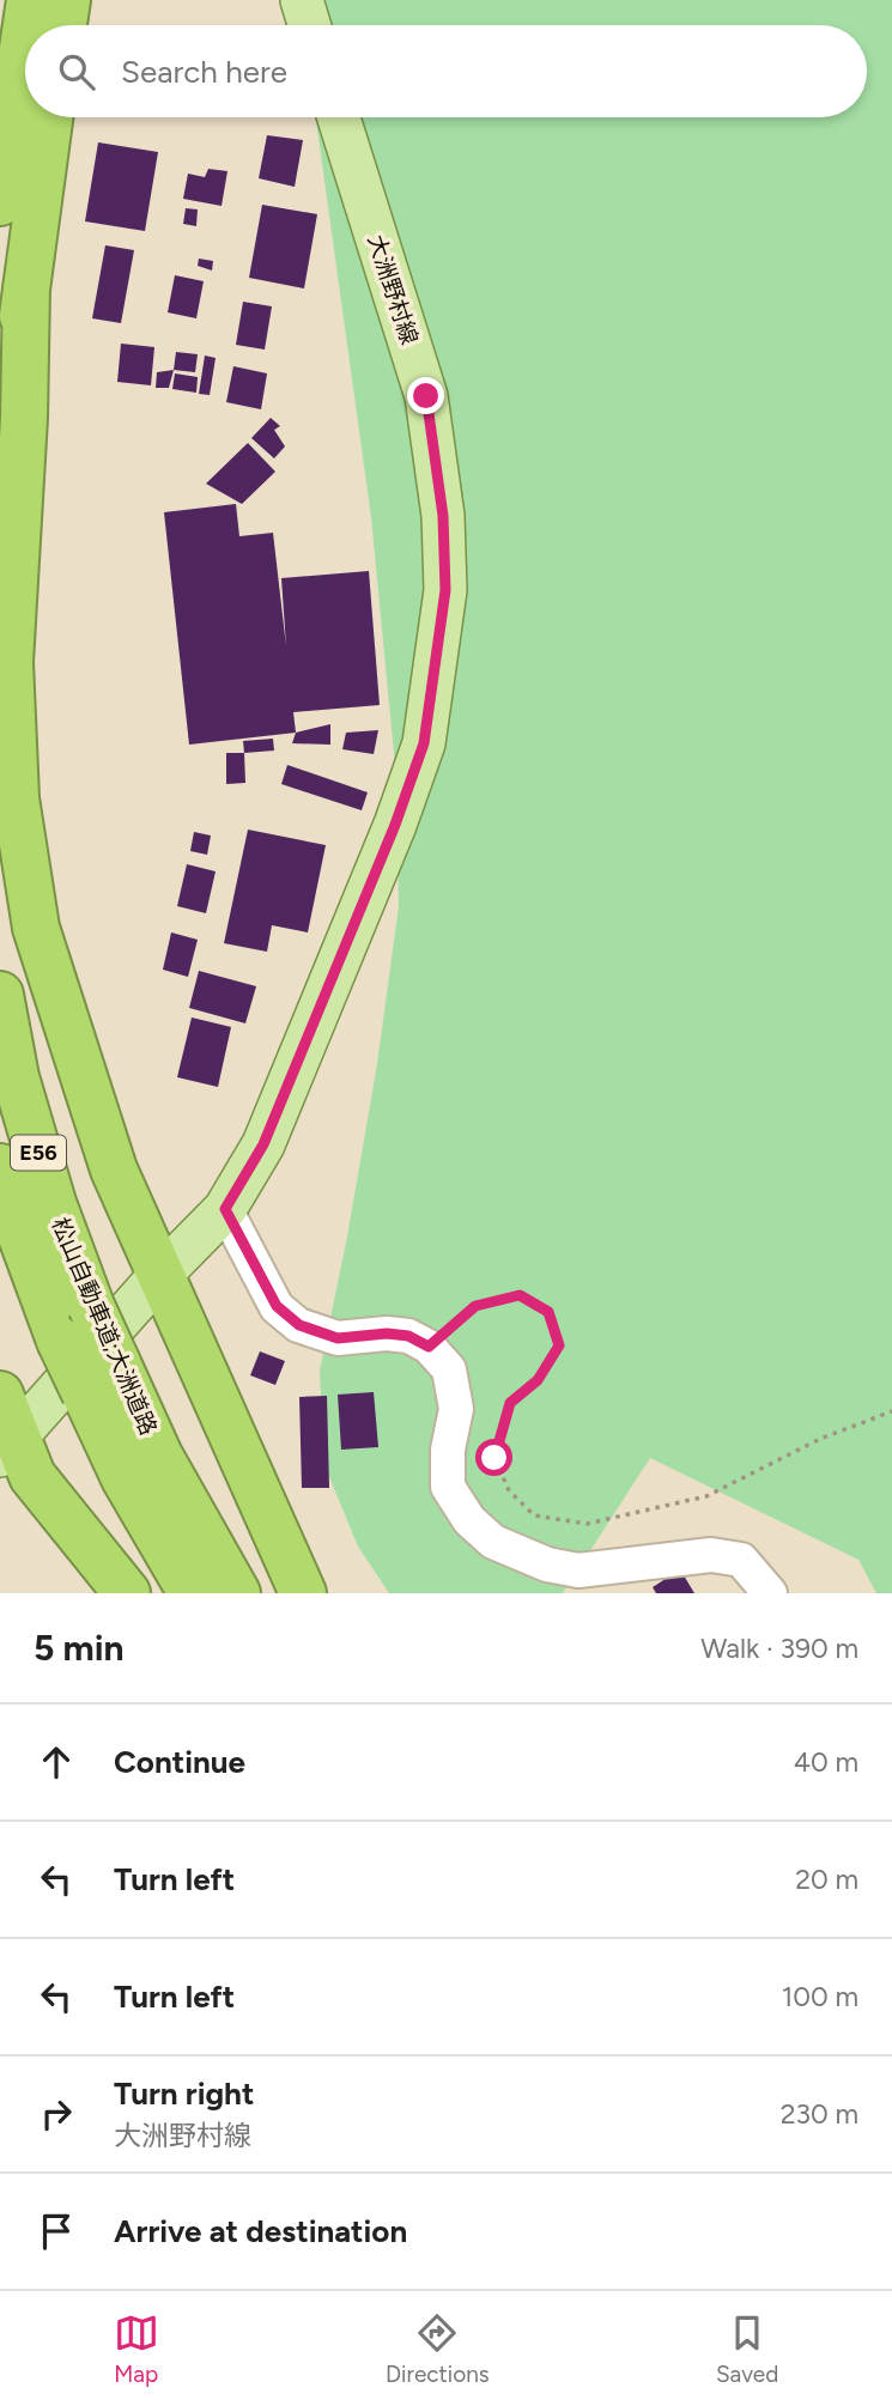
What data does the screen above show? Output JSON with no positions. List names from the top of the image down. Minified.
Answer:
{"streets":{"highway":["E56","松山自動車道;大洲道路"],"main road":["大洲野村線"]},"page":{"search":"Search here","heading":["5 min","Walk · 390 m"],"list":[["Continue","40 m"],["Turn left","20 m"],["Turn left","100 m"],["Turn right","大洲野村線","230 m"],"Arrive at destination"],"nav":["Map","Directions","Saved"]}}
